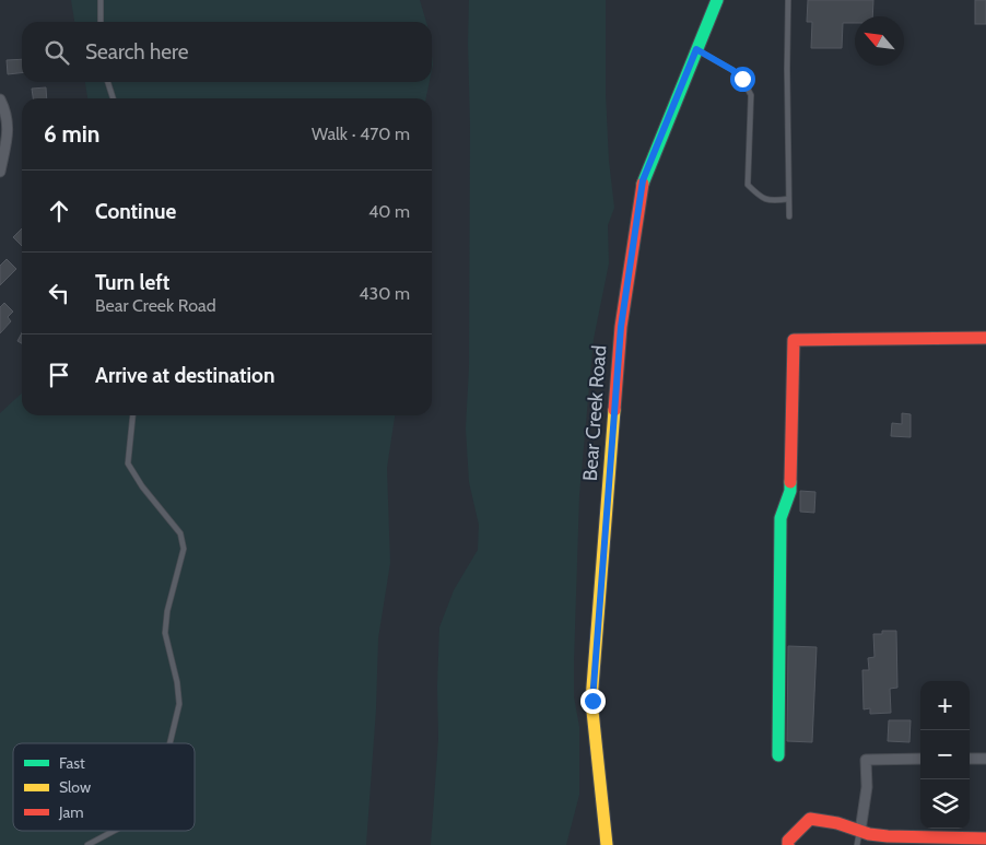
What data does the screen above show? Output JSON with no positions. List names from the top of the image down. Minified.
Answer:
{"streets":{"street":["Bear Creek Road"]},"legend":["Fast","Slow","Jam"],"north":"top left","page":{"search":"Search here","heading":["6 min","Walk · 470 m"],"list":[["Continue","40 m"],["Turn left","Bear Creek Road","430 m"],"Arrive at destination"],"map_buttons":["+","−"]}}
